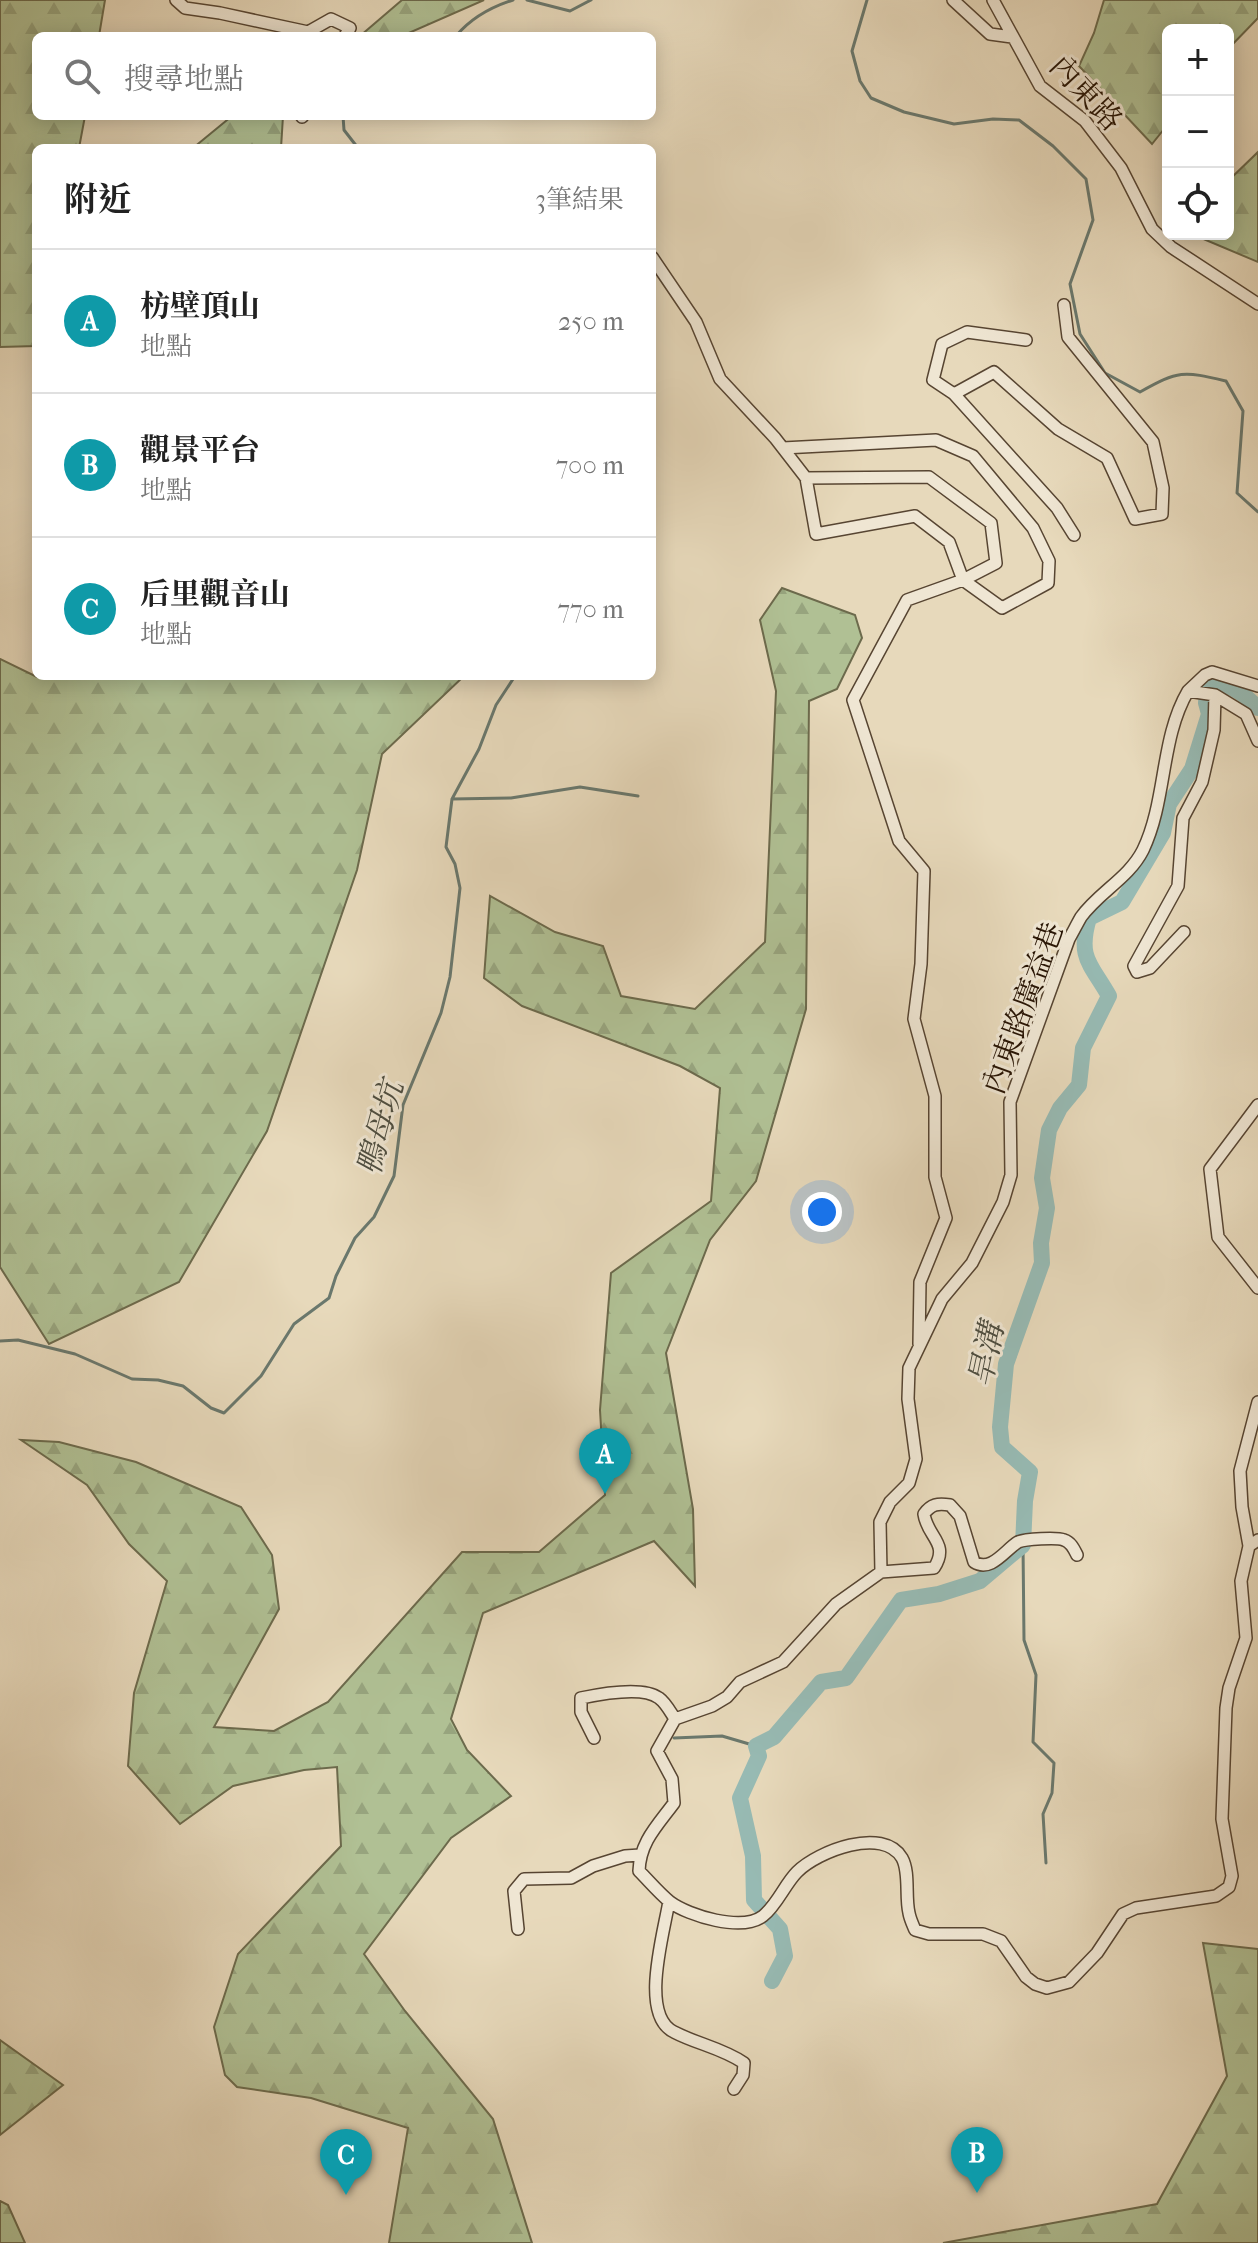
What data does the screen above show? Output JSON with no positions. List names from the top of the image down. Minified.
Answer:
{"streets":{"street":["內東路","內東路廣益巷"]},"water":["鴨母坑","旱溝"],"page":{"map_buttons":["+","−"],"search":"搜尋地點","heading":["附近","3筆結果"],"list":[{"mark":"A","name":"枋壁頂山","note":"地點","value":"250 m"},{"mark":"B","name":"觀景平台","note":"地點","value":"700 m"},{"mark":"C","name":"后里觀音山","note":"地點","value":"770 m"}],"pins":["A","B","C"]}}
